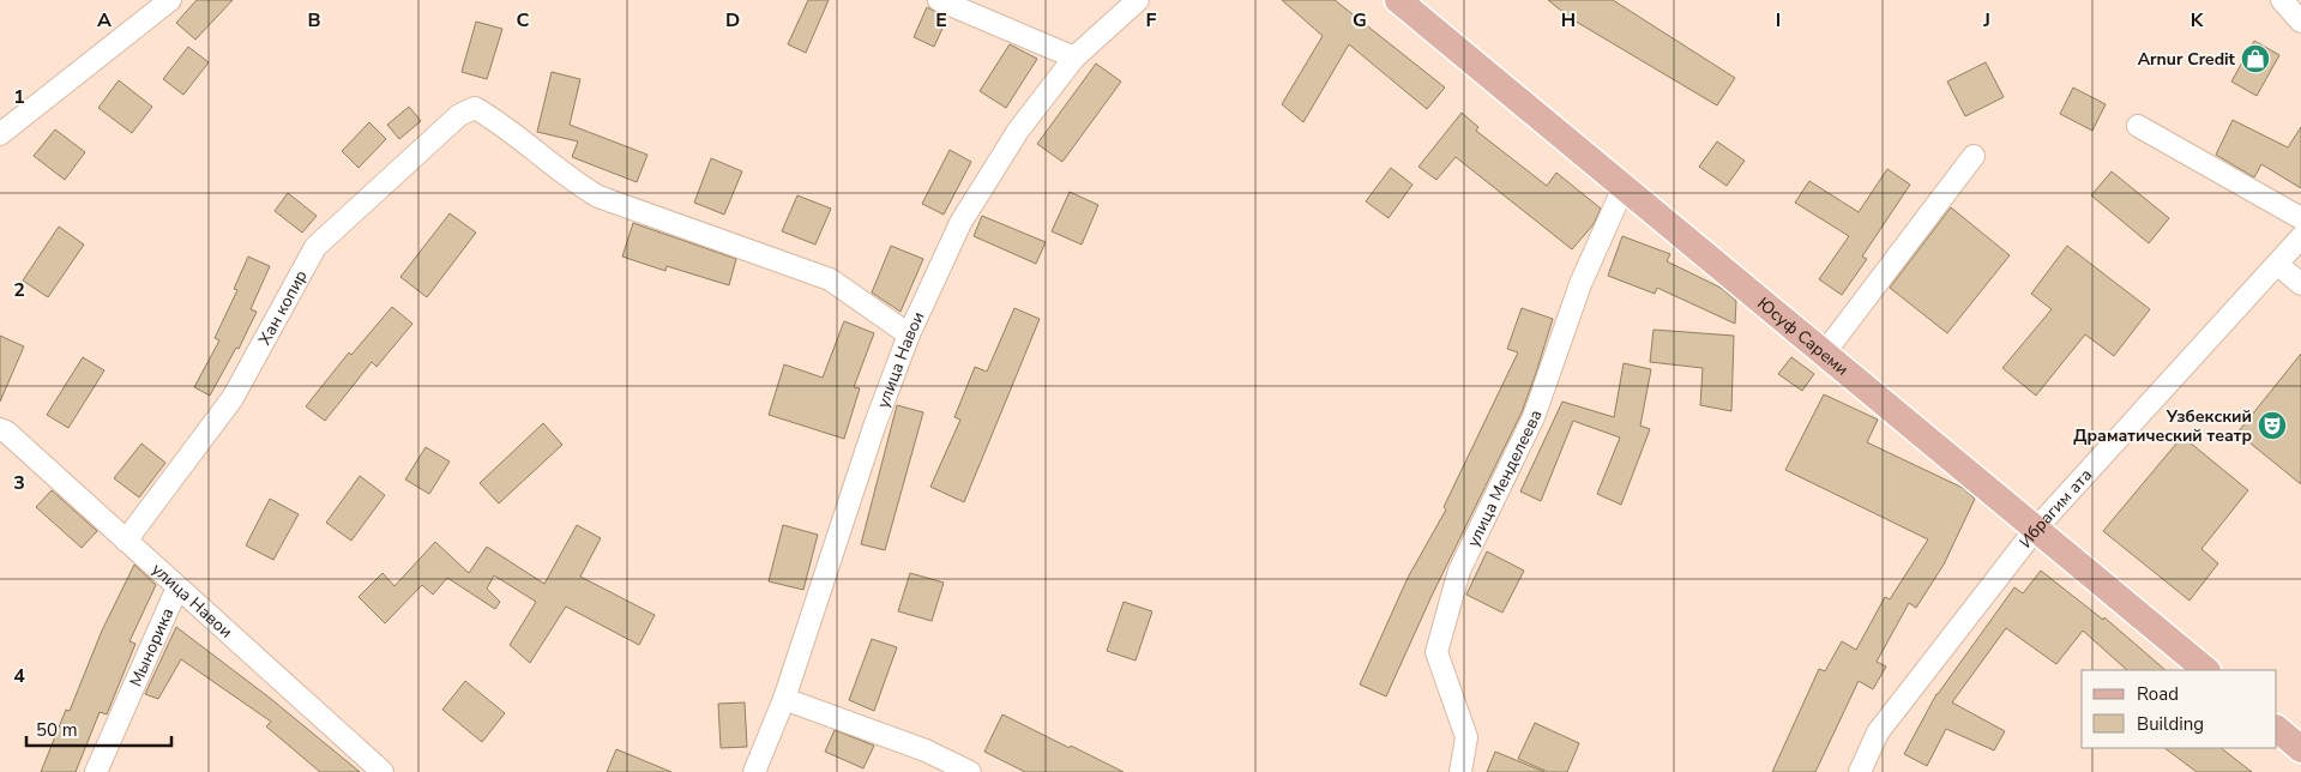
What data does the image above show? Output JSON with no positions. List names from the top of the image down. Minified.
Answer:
{"streets":{"main road":["Юсуф Сареми"],"street":["Хан копир","улица Навои","улица Менделеева","Ибрагим ата","Мынорика"]},"crossings":[["Хан копир","улица Навои"],["Юсуф Сареми","улица Менделеева"],["Юсуф Сареми","Ибрагим ата"],["улица Навои","Мынорика"]],"places":{"shop":["Arnur Credit"],"theatre":["Узбекский Драматический театр"]},"legend":["Road","Building"],"scale_bar":"50 m","grid":{"columns":["A","B","C","D","E","F","G","H","I","J","K"],"rows":["1","2","3","4"]}}
